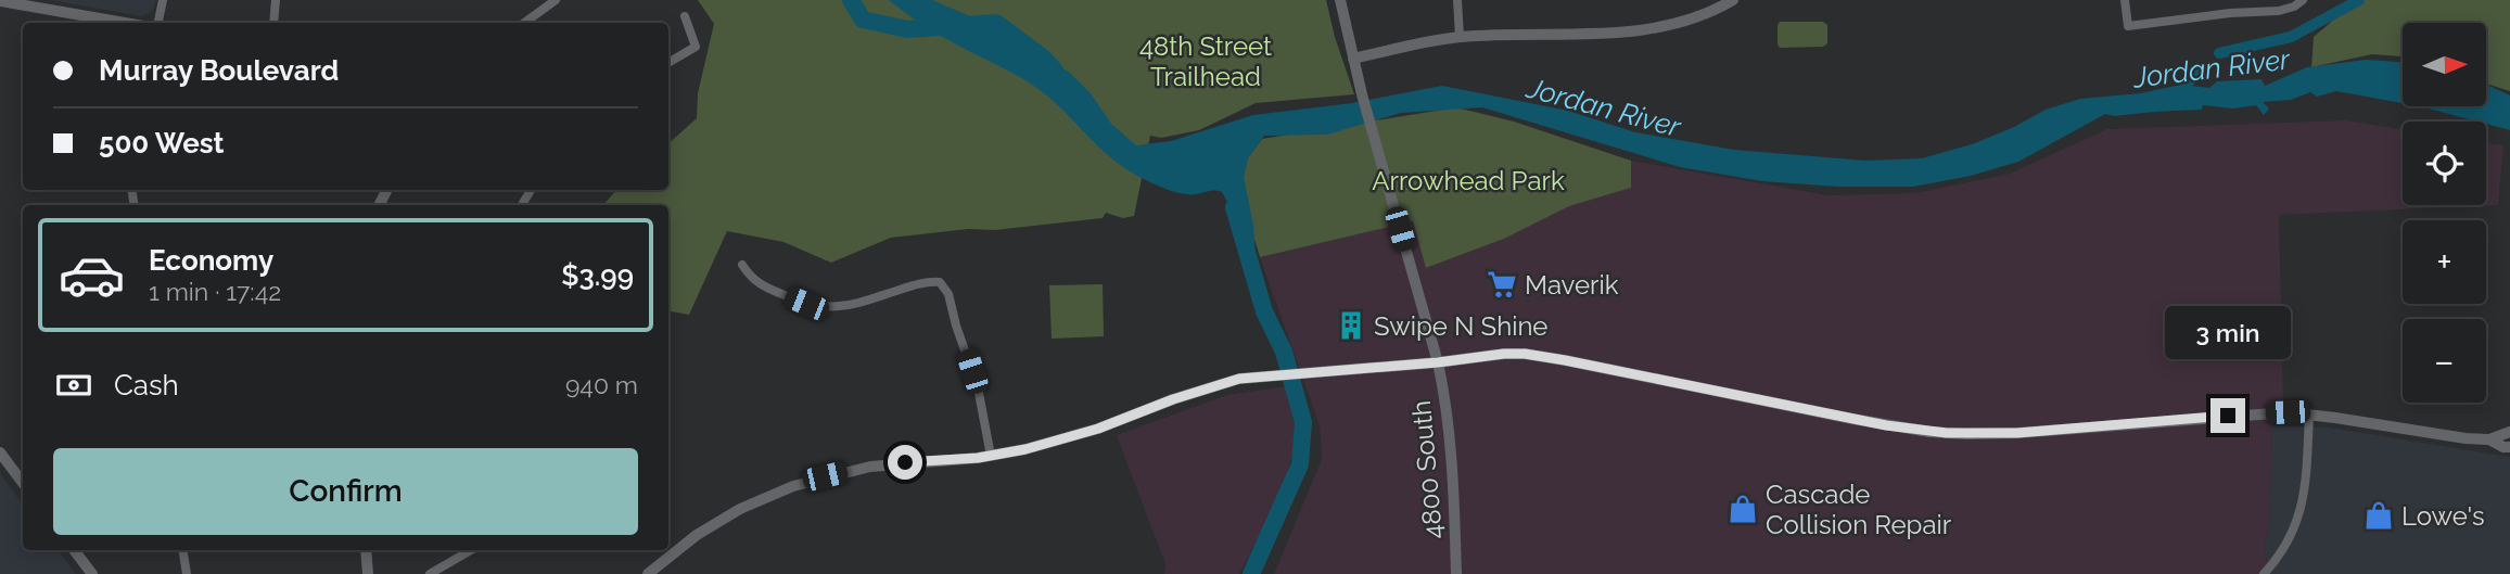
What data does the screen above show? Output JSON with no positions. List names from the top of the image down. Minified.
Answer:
{"streets":{"main road":["4800 South"]},"water":["Jordan River"],"parks":["48th Street Trailhead","Arrowhead Park"],"places":{"supermarket":["Maverik"],"building":["Swipe N Shine"],"shop":["Cascade Collision Repair","Lowe's"]},"north":"right","page":{"map_buttons":["+","−"],"banner":["Murray Boulevard","500 West"],"list":[{"name":"Economy","note":"1 min · 17:42","value":"$3.99"}],"bubble":"3 min","pay":["Cash","940 m"],"buttons":"Confirm"}}
